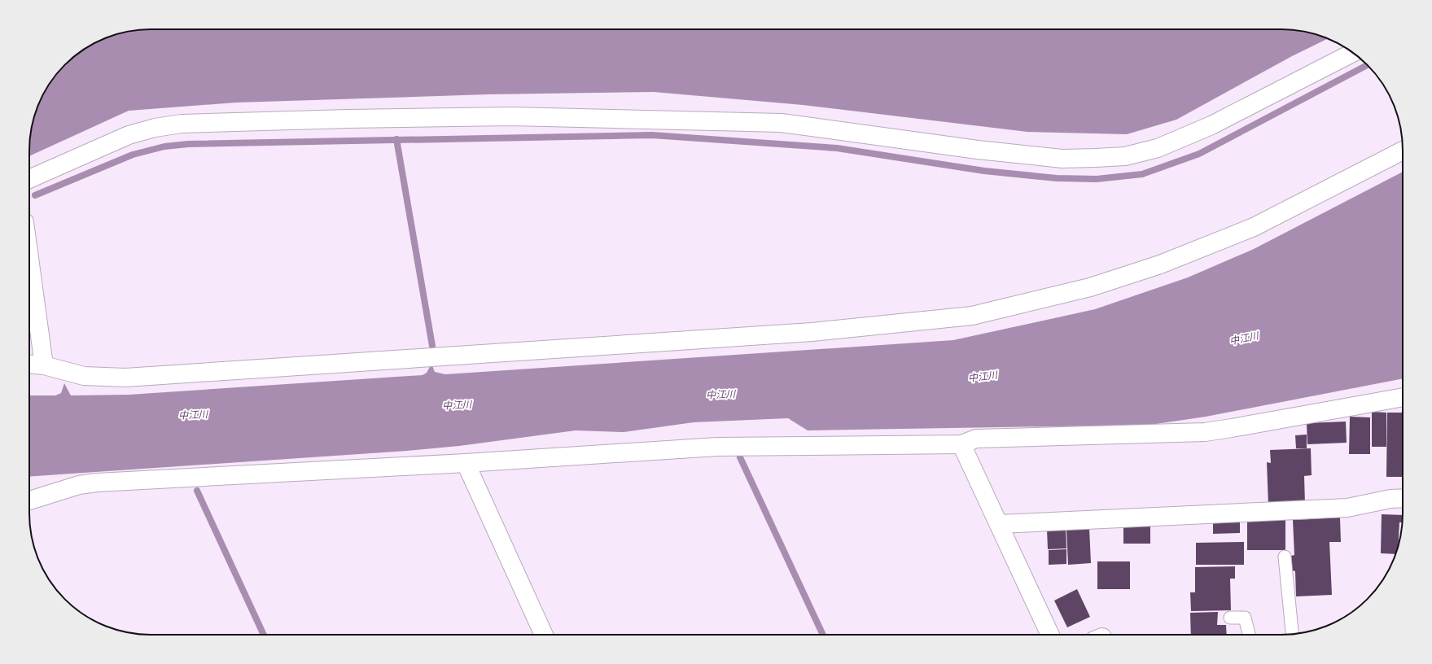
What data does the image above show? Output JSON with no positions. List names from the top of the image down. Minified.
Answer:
{"water":["中江川"]}
